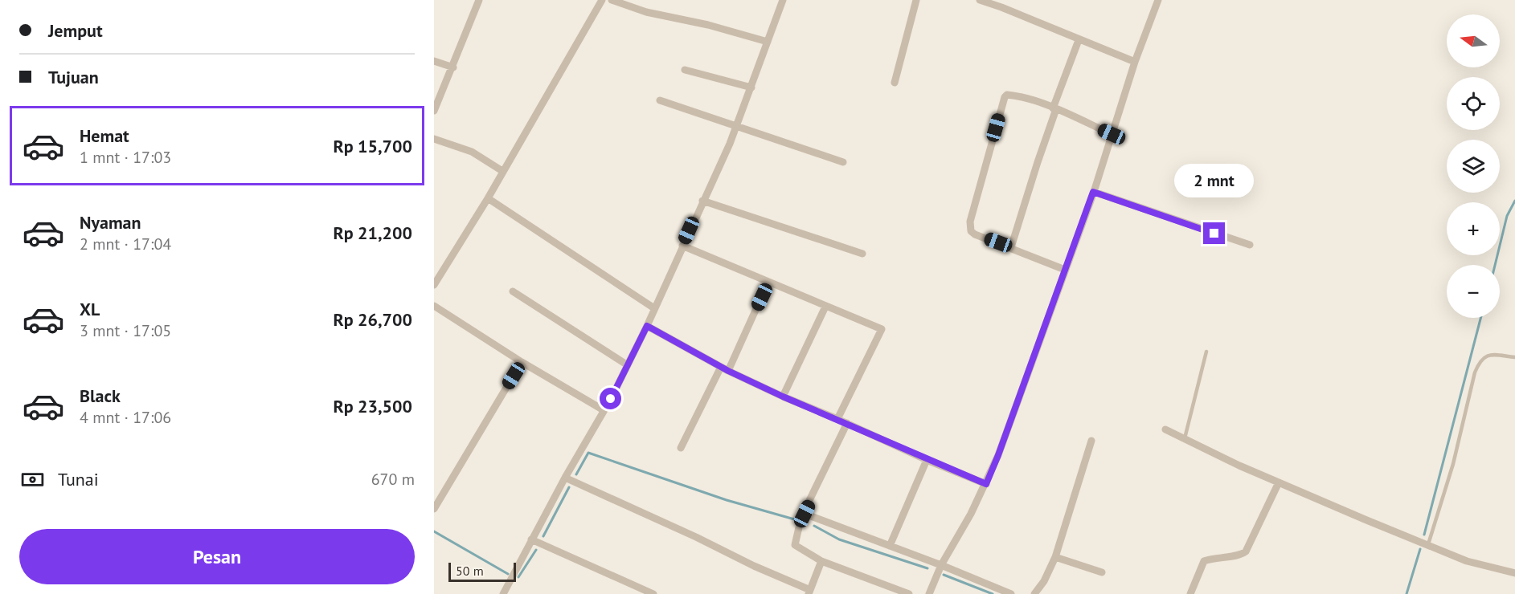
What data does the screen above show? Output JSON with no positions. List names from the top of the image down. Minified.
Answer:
{"scale_bar":"50 m","north":"left","page":{"banner":["Jemput","Tujuan"],"map_buttons":["+","−"],"list":[{"name":"Hemat","note":"1 mnt · 17:03","value":"Rp 15,700"},{"name":"Nyaman","note":"2 mnt · 17:04","value":"Rp 21,200"},{"name":"XL","note":"3 mnt · 17:05","value":"Rp 26,700"},{"name":"Black","note":"4 mnt · 17:06","value":"Rp 23,500"}],"bubble":"2 mnt","pay":["Tunai","670 m"],"buttons":"Pesan","scale":"50 m"}}
